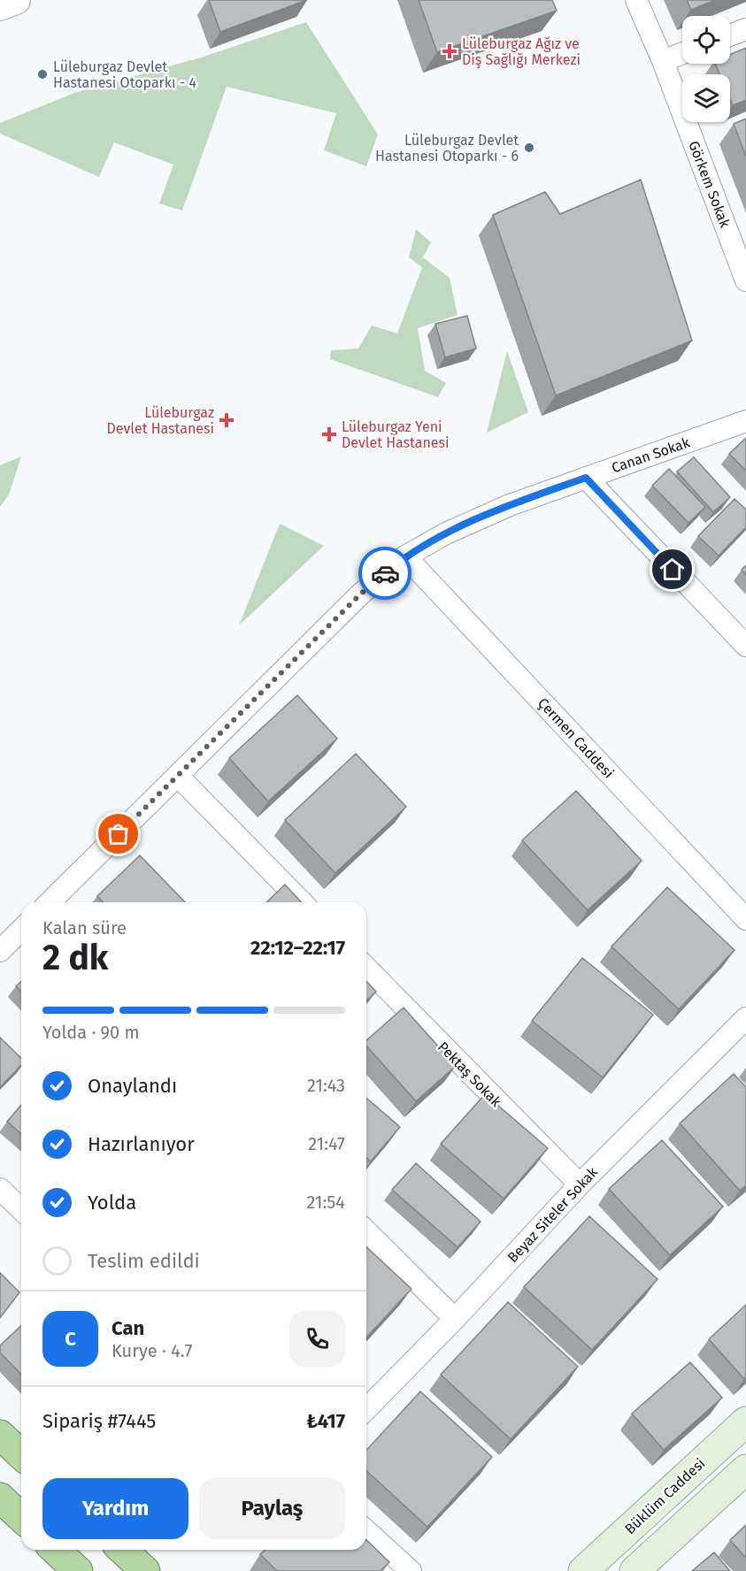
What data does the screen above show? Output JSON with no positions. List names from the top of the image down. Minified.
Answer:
{"streets":{"main road":["Büklüm Caddesi"],"street":["Görkem Sokak","Canan Sokak","Çermen Caddesi","Pektaş Sokak","Beyaz Siteler Sokak"]},"crossings":[["Canan Sokak","Çermen Caddesi"],["Pektaş Sokak","Beyaz Siteler Sokak"]],"places":{"health":["Lüleburgaz Ağız ve Diş Sağlığı Merkezi","Lüleburgaz Devlet Hastanesi","Lüleburgaz Yeni Devlet Hastanesi"],"other":["Lüleburgaz Devlet Hastanesi Otoparkı - 4","Lüleburgaz Devlet Hastanesi Otoparkı - 6"]},"page":{"heading":["2 dk","Kalan süre","22:12–22:17"],"panel":["Can","Kurye · 4.7","Sipariş #7445","₺417"],"bar":"Yolda · 90 m","list":[["Onaylandı","21:43"],["Hazırlanıyor","21:47"],["Yolda","21:54"],"Teslim edildi"],"round":"C","buttons":["Yardım","Paylaş"]}}
